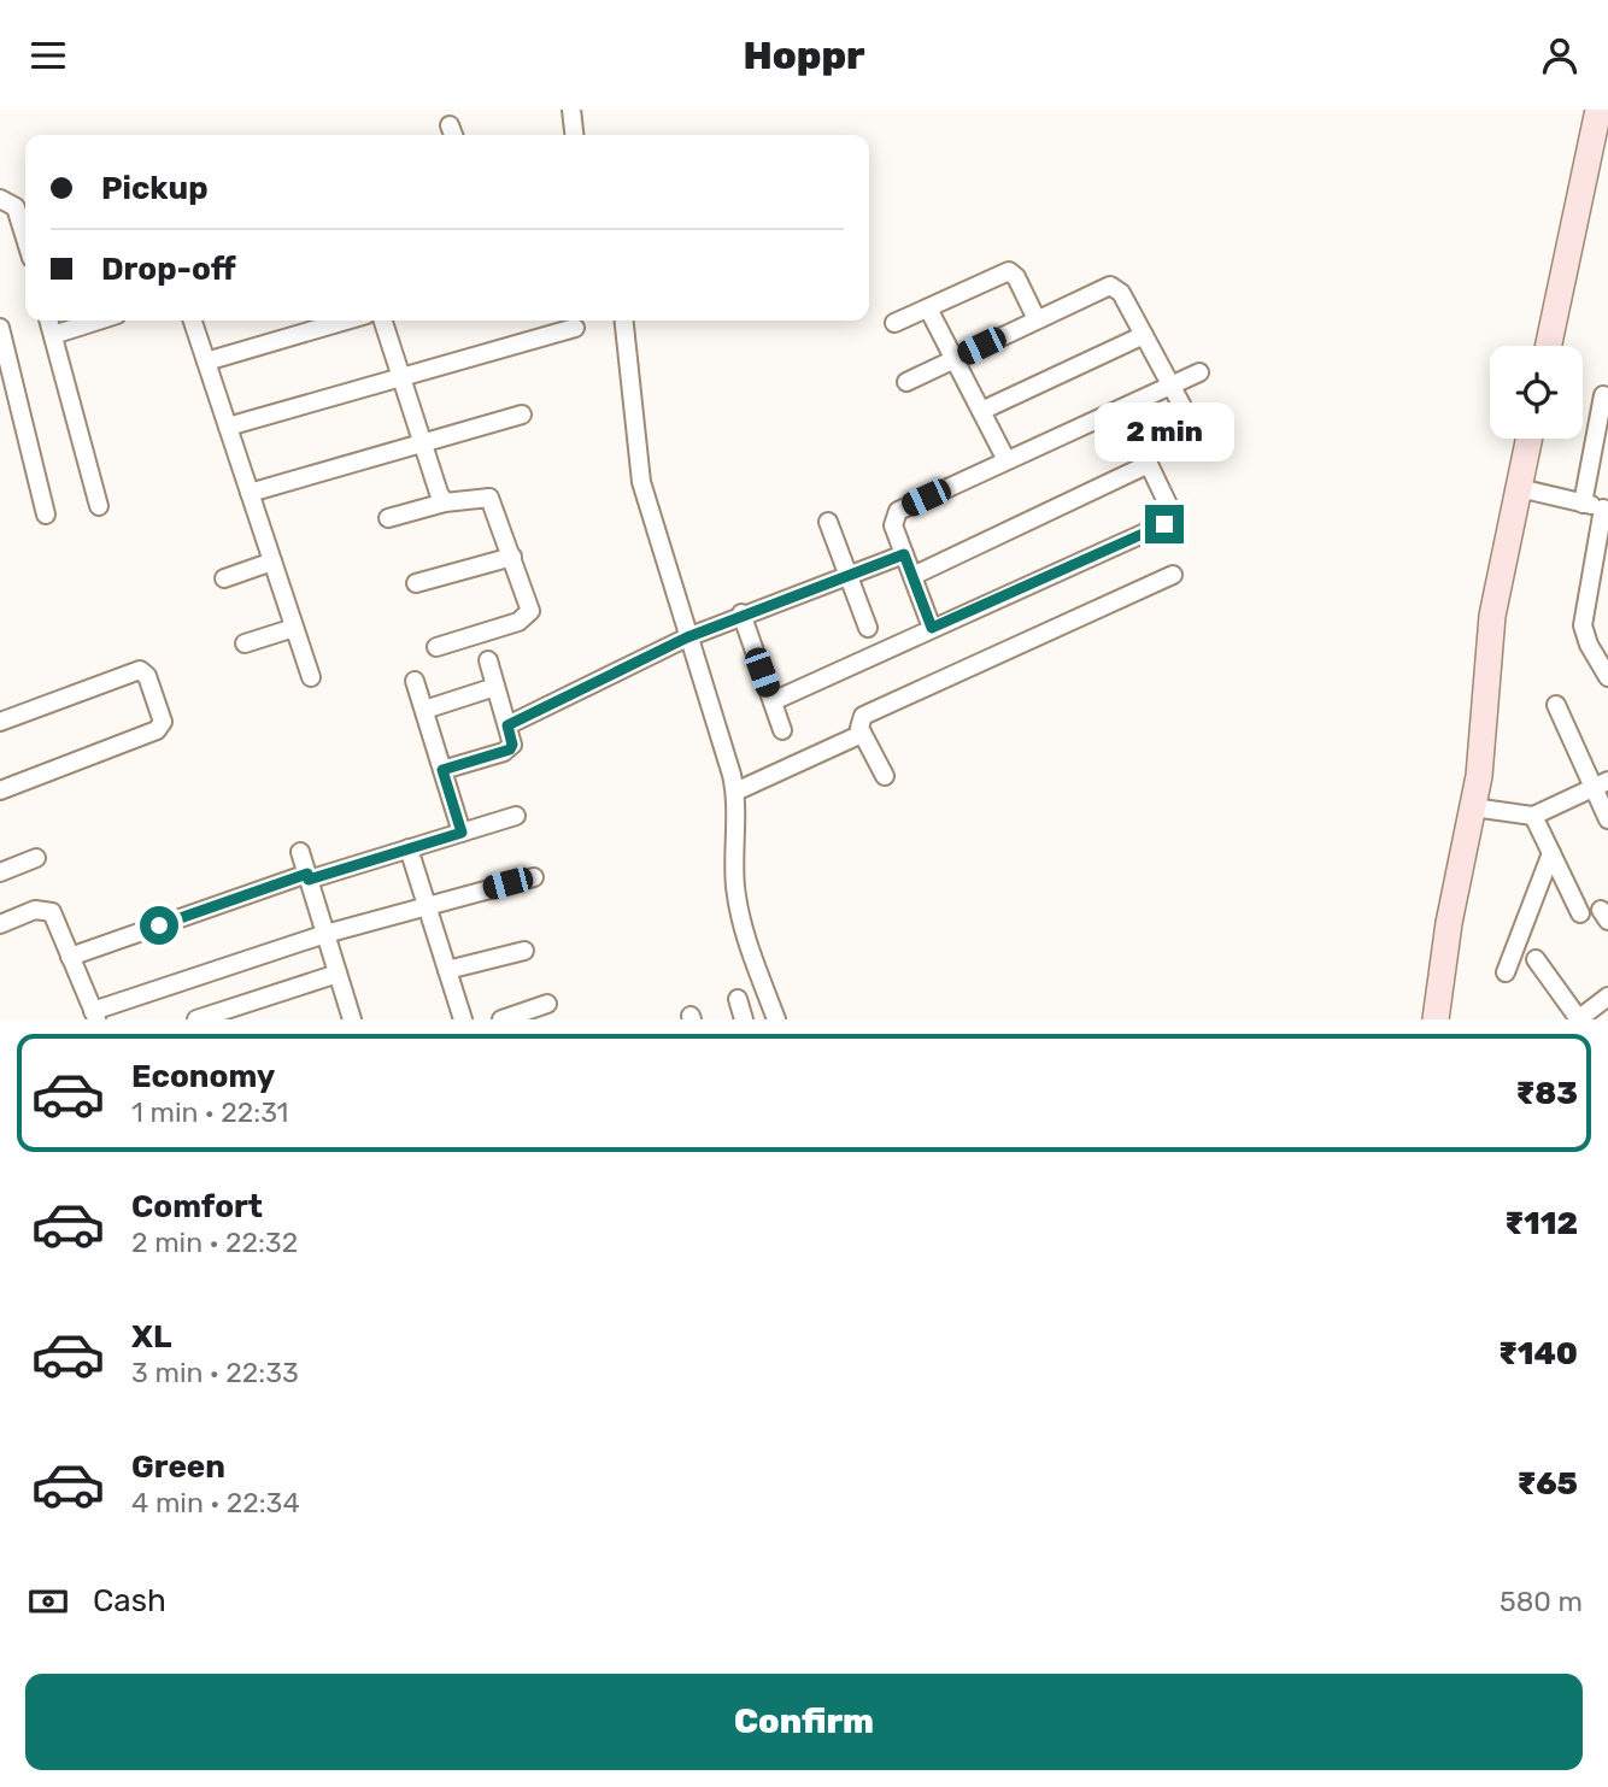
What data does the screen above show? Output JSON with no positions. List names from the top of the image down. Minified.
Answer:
{"page":{"header":"Hoppr","banner":["Pickup","Drop-off"],"bubble":"2 min","list":[{"name":"Economy","note":"1 min · 22:31","value":"₹83"},{"name":"Comfort","note":"2 min · 22:32","value":"₹112"},{"name":"XL","note":"3 min · 22:33","value":"₹140"},{"name":"Green","note":"4 min · 22:34","value":"₹65"}],"pay":["Cash","580 m"],"buttons":"Confirm"}}
